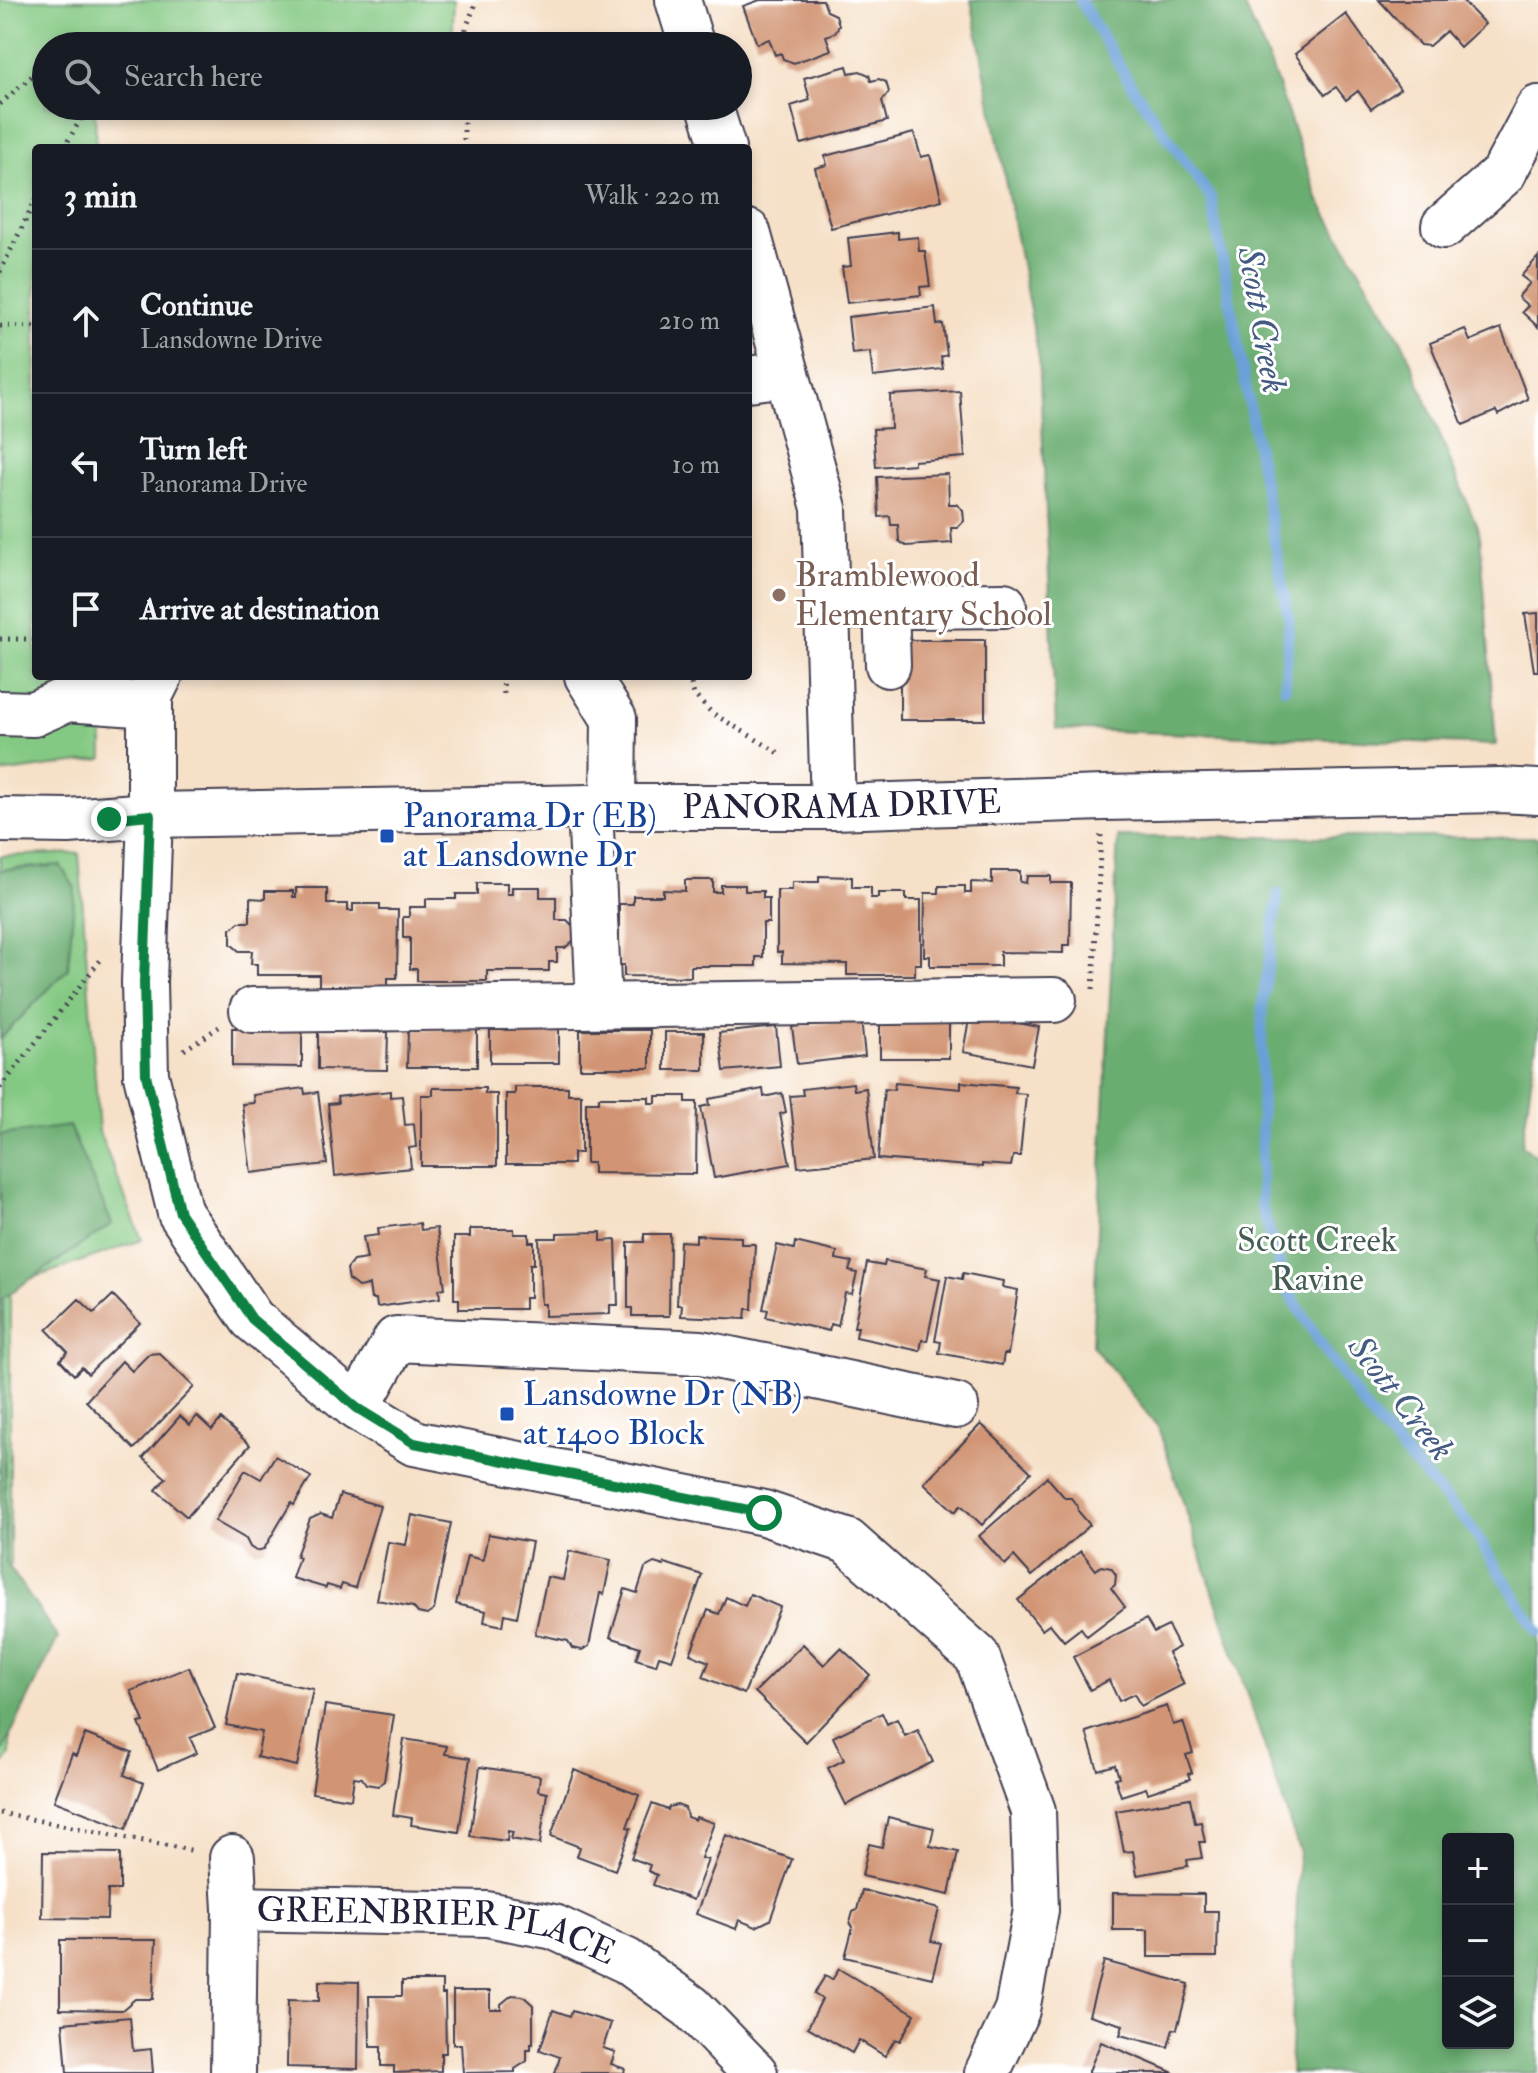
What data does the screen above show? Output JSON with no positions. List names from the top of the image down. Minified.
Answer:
{"streets":{"street":["PANORAMA DRIVE","GREENBRIER PLACE"]},"water":["Scott Creek"],"parks":["Scott Creek Ravine"],"places":{"other":["Bramblewood Elementary School"],"transit":["Panorama Dr (EB) at Lansdowne Dr","Lansdowne Dr (NB) at 1400 Block"]},"page":{"search":"Search here","heading":["3 min","Walk · 220 m"],"list":[["Continue","Lansdowne Drive","210 m"],["Turn left","Panorama Drive","10 m"],"Arrive at destination"],"map_buttons":["+","−"]}}
